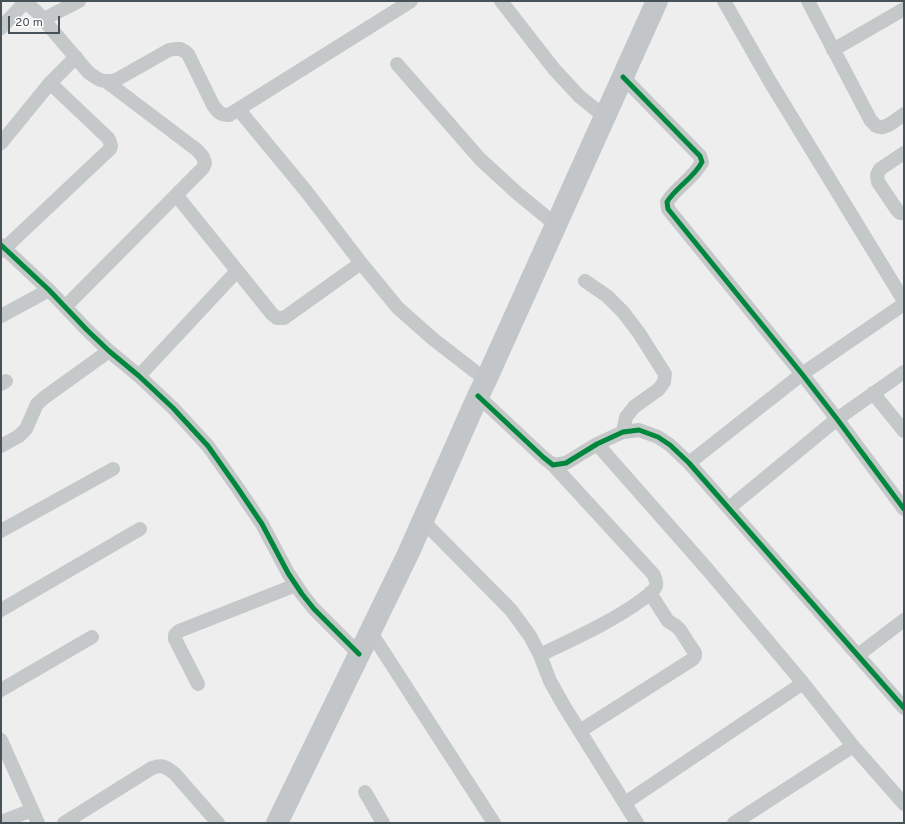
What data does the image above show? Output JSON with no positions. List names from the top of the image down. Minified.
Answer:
{"scale_bar":"20 m"}
